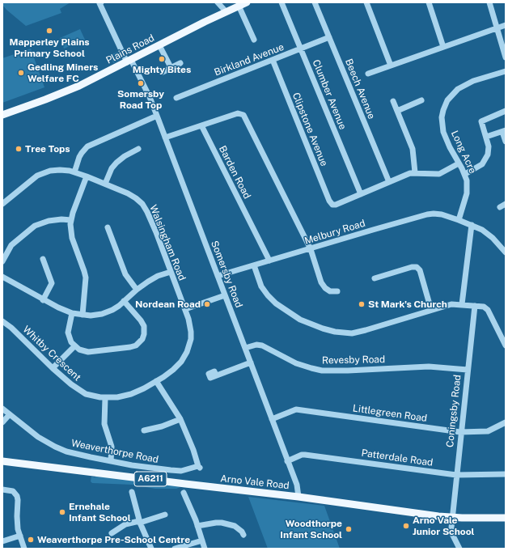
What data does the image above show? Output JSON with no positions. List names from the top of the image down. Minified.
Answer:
{"streets":{"main road":["Plains Road","A6211","Arno Vale Road"],"street":["Birkland Avenue","Beech Avenue","Clumber Avenue","Clipstone Avenue","Long Acre","Barden Road","Melbury Road","Walsingham Road","Somersby Road","Whitby Crescent","Revesby Road","Coningsby Road","Littlegreen Road","Weaverthorpe Road","Patterdale Road"]},"crossings":[["Plains Road","Somersby Road"],["Birkland Avenue","Beech Avenue"],["Birkland Avenue","Clumber Avenue"],["Birkland Avenue","Clipstone Avenue"],["Clumber Avenue","Clipstone Avenue"],["Long Acre","Melbury Road"],["Barden Road","Melbury Road"],["Melbury Road","Somersby Road"],["Walsingham Road","Whitby Crescent"],["Somersby Road","Revesby Road"],["Somersby Road","Littlegreen Road"],["Somersby Road","Patterdale Road"],["Somersby Road","Arno Vale Road"],["Whitby Crescent","Weaverthorpe Road"],["Revesby Road","Coningsby Road"],["Coningsby Road","Littlegreen Road"],["Coningsby Road","Patterdale Road"],["Coningsby Road","Arno Vale Road"]],"places":["Mapperley Plains Primary School","Mighty Bites","Gedling Miners Welfare FC","Somersby Road Top","Tree Tops","Nordean Road","St Mark's Church","Ernehale Infant School","Arno Vale Junior School","Woodthorpe Infant School","Weaverthorpe Pre-School Centre"]}
